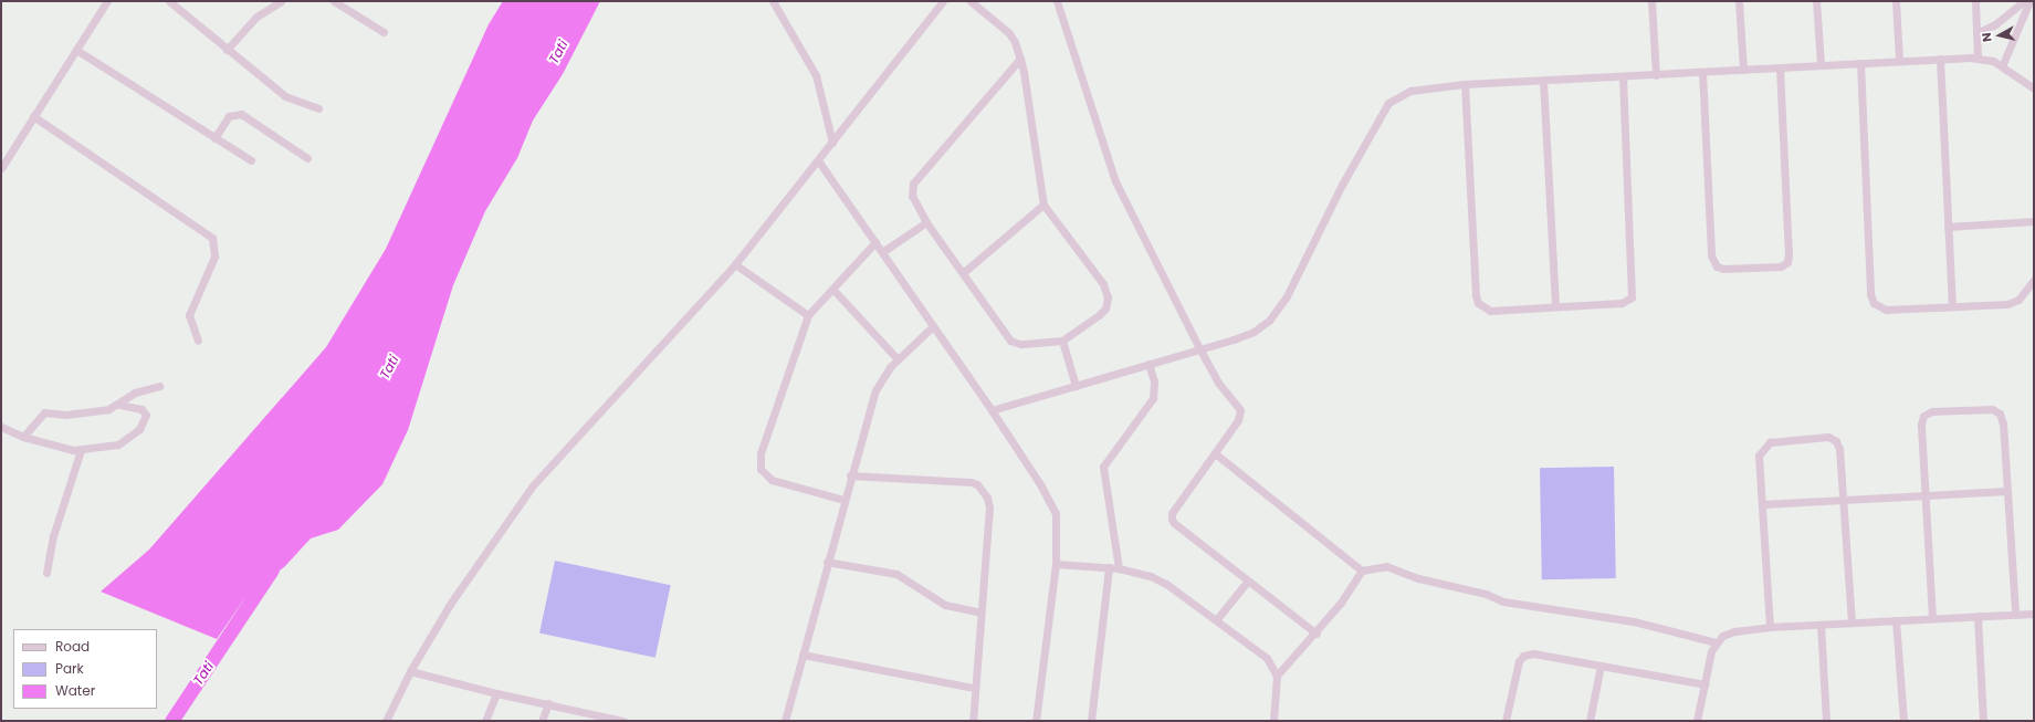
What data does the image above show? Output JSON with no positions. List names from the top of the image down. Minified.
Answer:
{"water":["Tati"],"legend":["Road","Park","Water"],"north":"left"}
